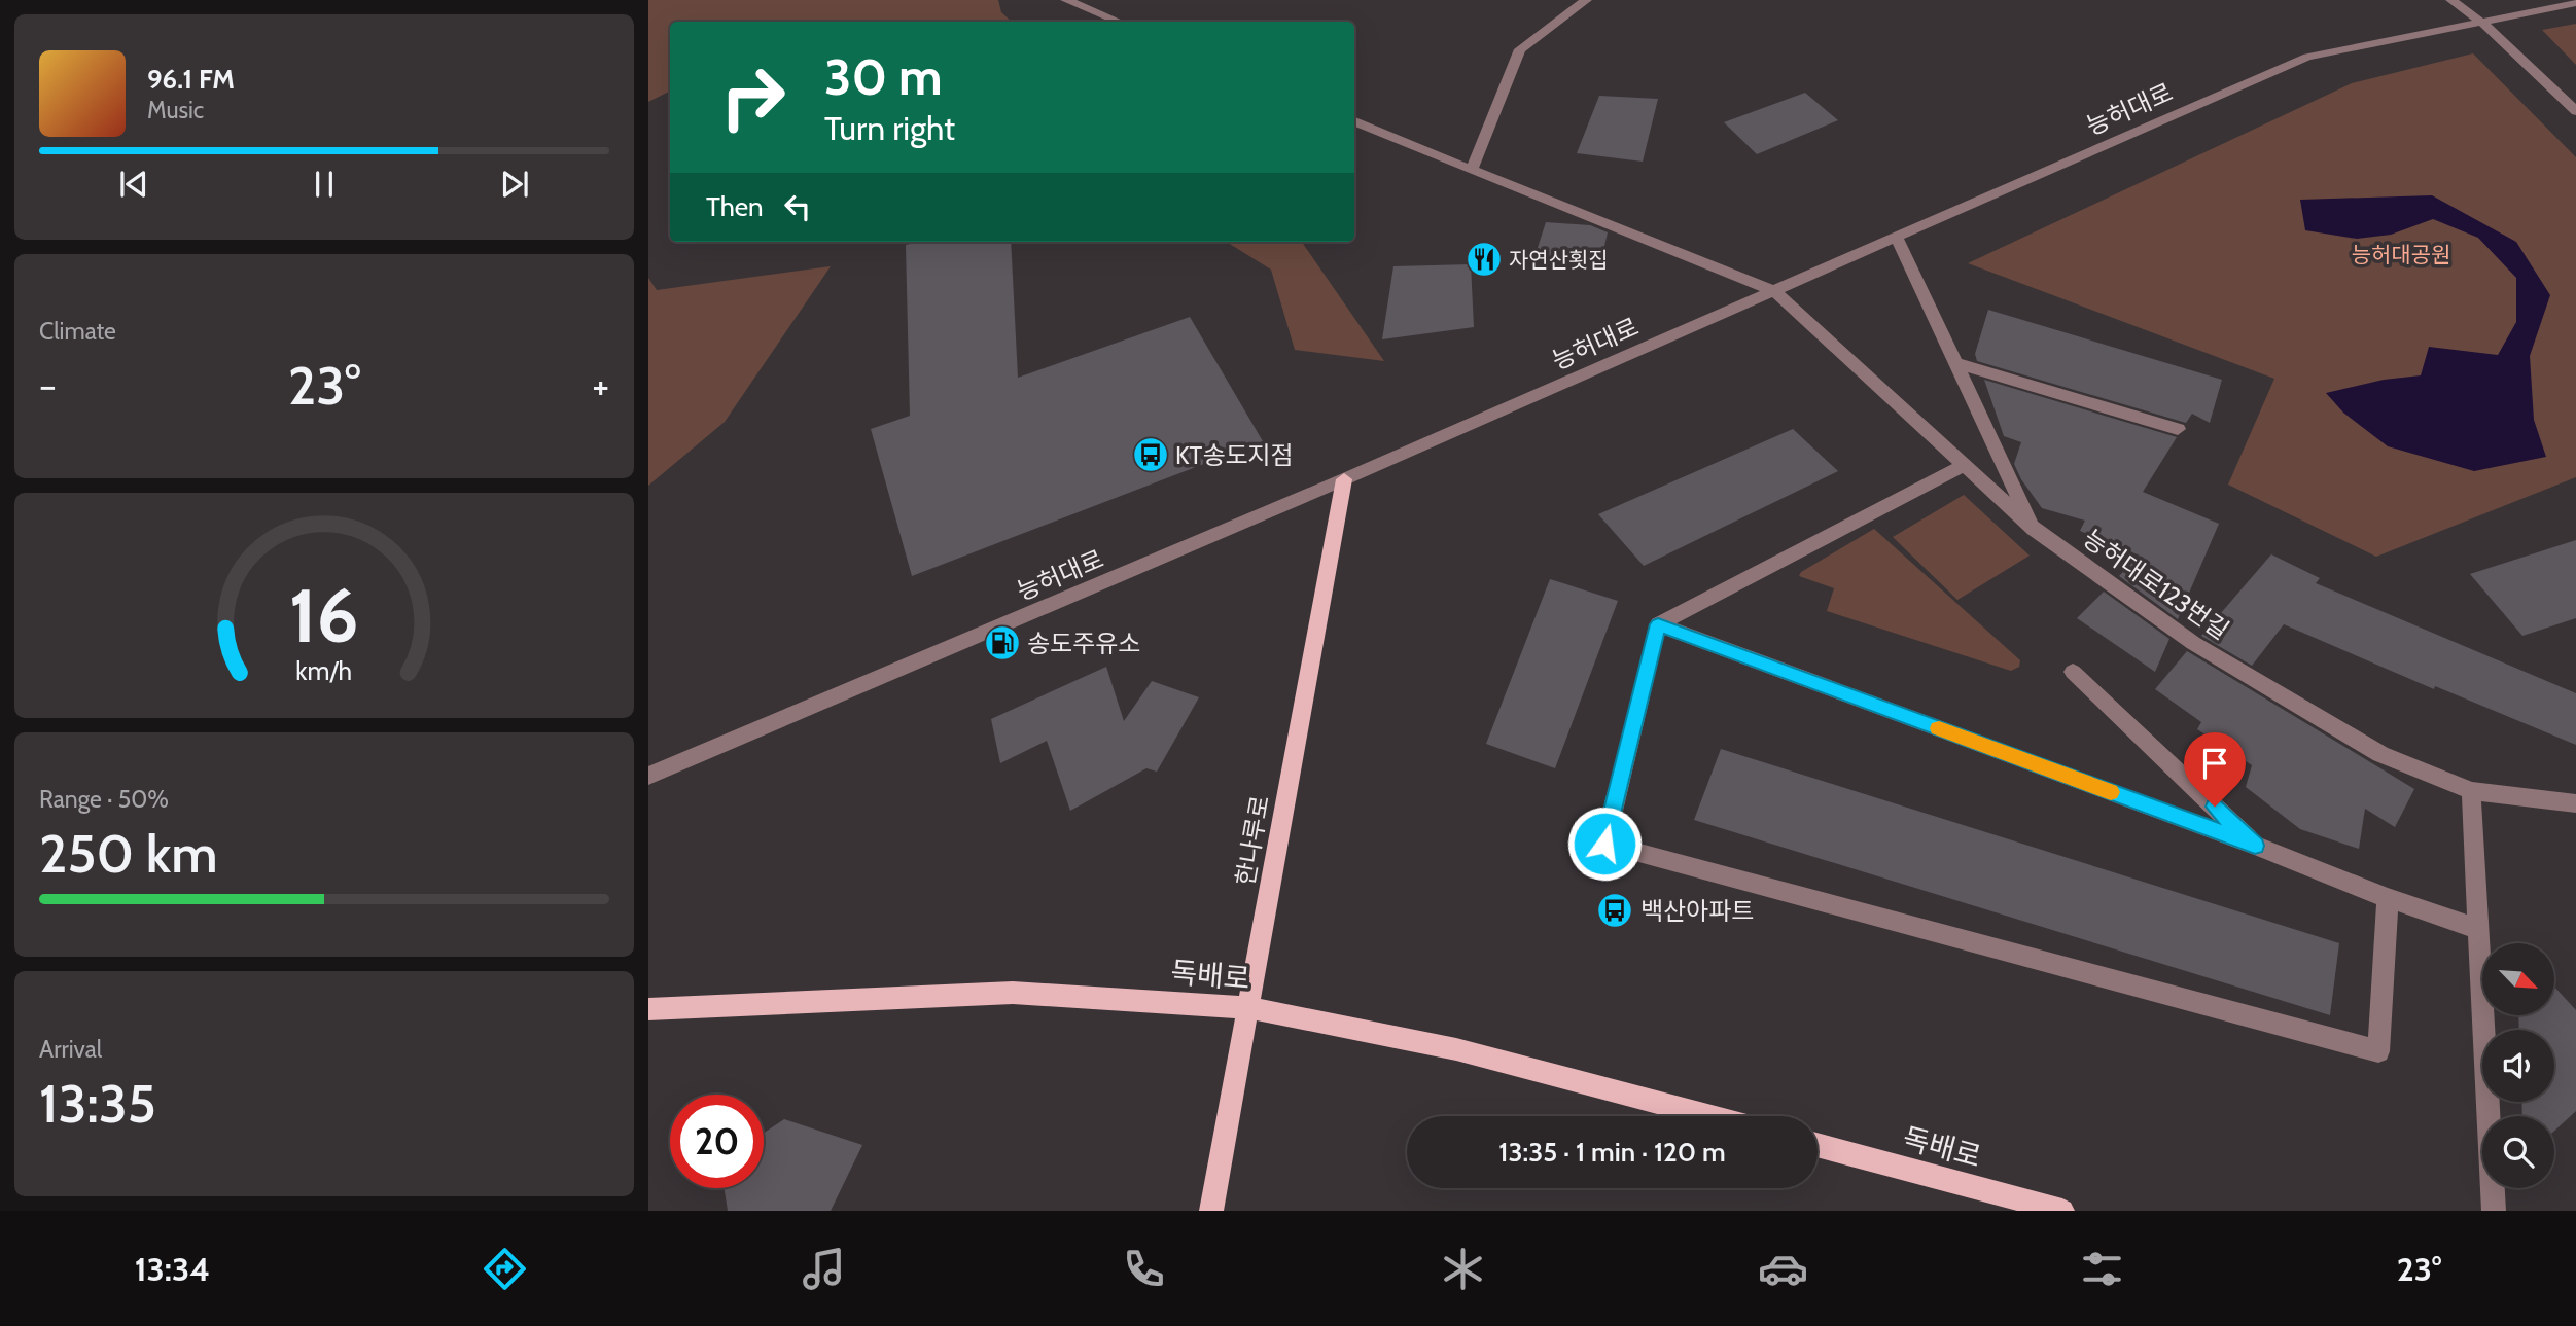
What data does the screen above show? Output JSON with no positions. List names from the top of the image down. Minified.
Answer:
{"streets":{"main road":["한나루로","독배로"],"street":["능허대로","능허대로123번길"]},"crossings":[["능허대로","능허대로123번길"],["능허대로","한나루로"],["한나루로","독배로"]],"parks":["능허대공원"],"places":{"restaurant":["자연산횟집"],"bus stop":["KT송도지점","백산아파트"],"fuel station":["송도주유소"]},"north":"bottom right","page":{"turn":["30 m","Turn right"],"song":["96.1 FM","Music"],"then":"Then","tile":["Climate",["Range · 50%","250 km"],["Arrival","13:35"]],"heat":["−","23°","+"],"limit":"20","trip":"13:35 · 1 min · 120 m","tabs":["13:34","23°"],"gauge":["16","km/h"]}}
